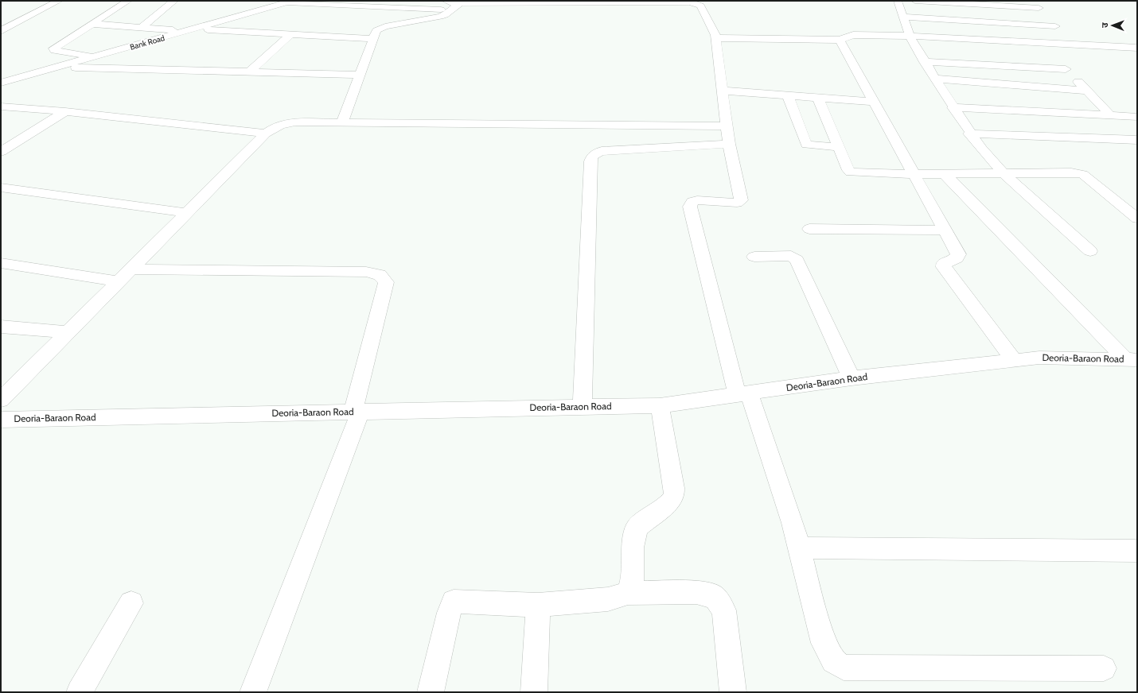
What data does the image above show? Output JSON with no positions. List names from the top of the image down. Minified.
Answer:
{"streets":{"street":["Bank Road","Deoria-Baraon Road"]},"north":"left"}
